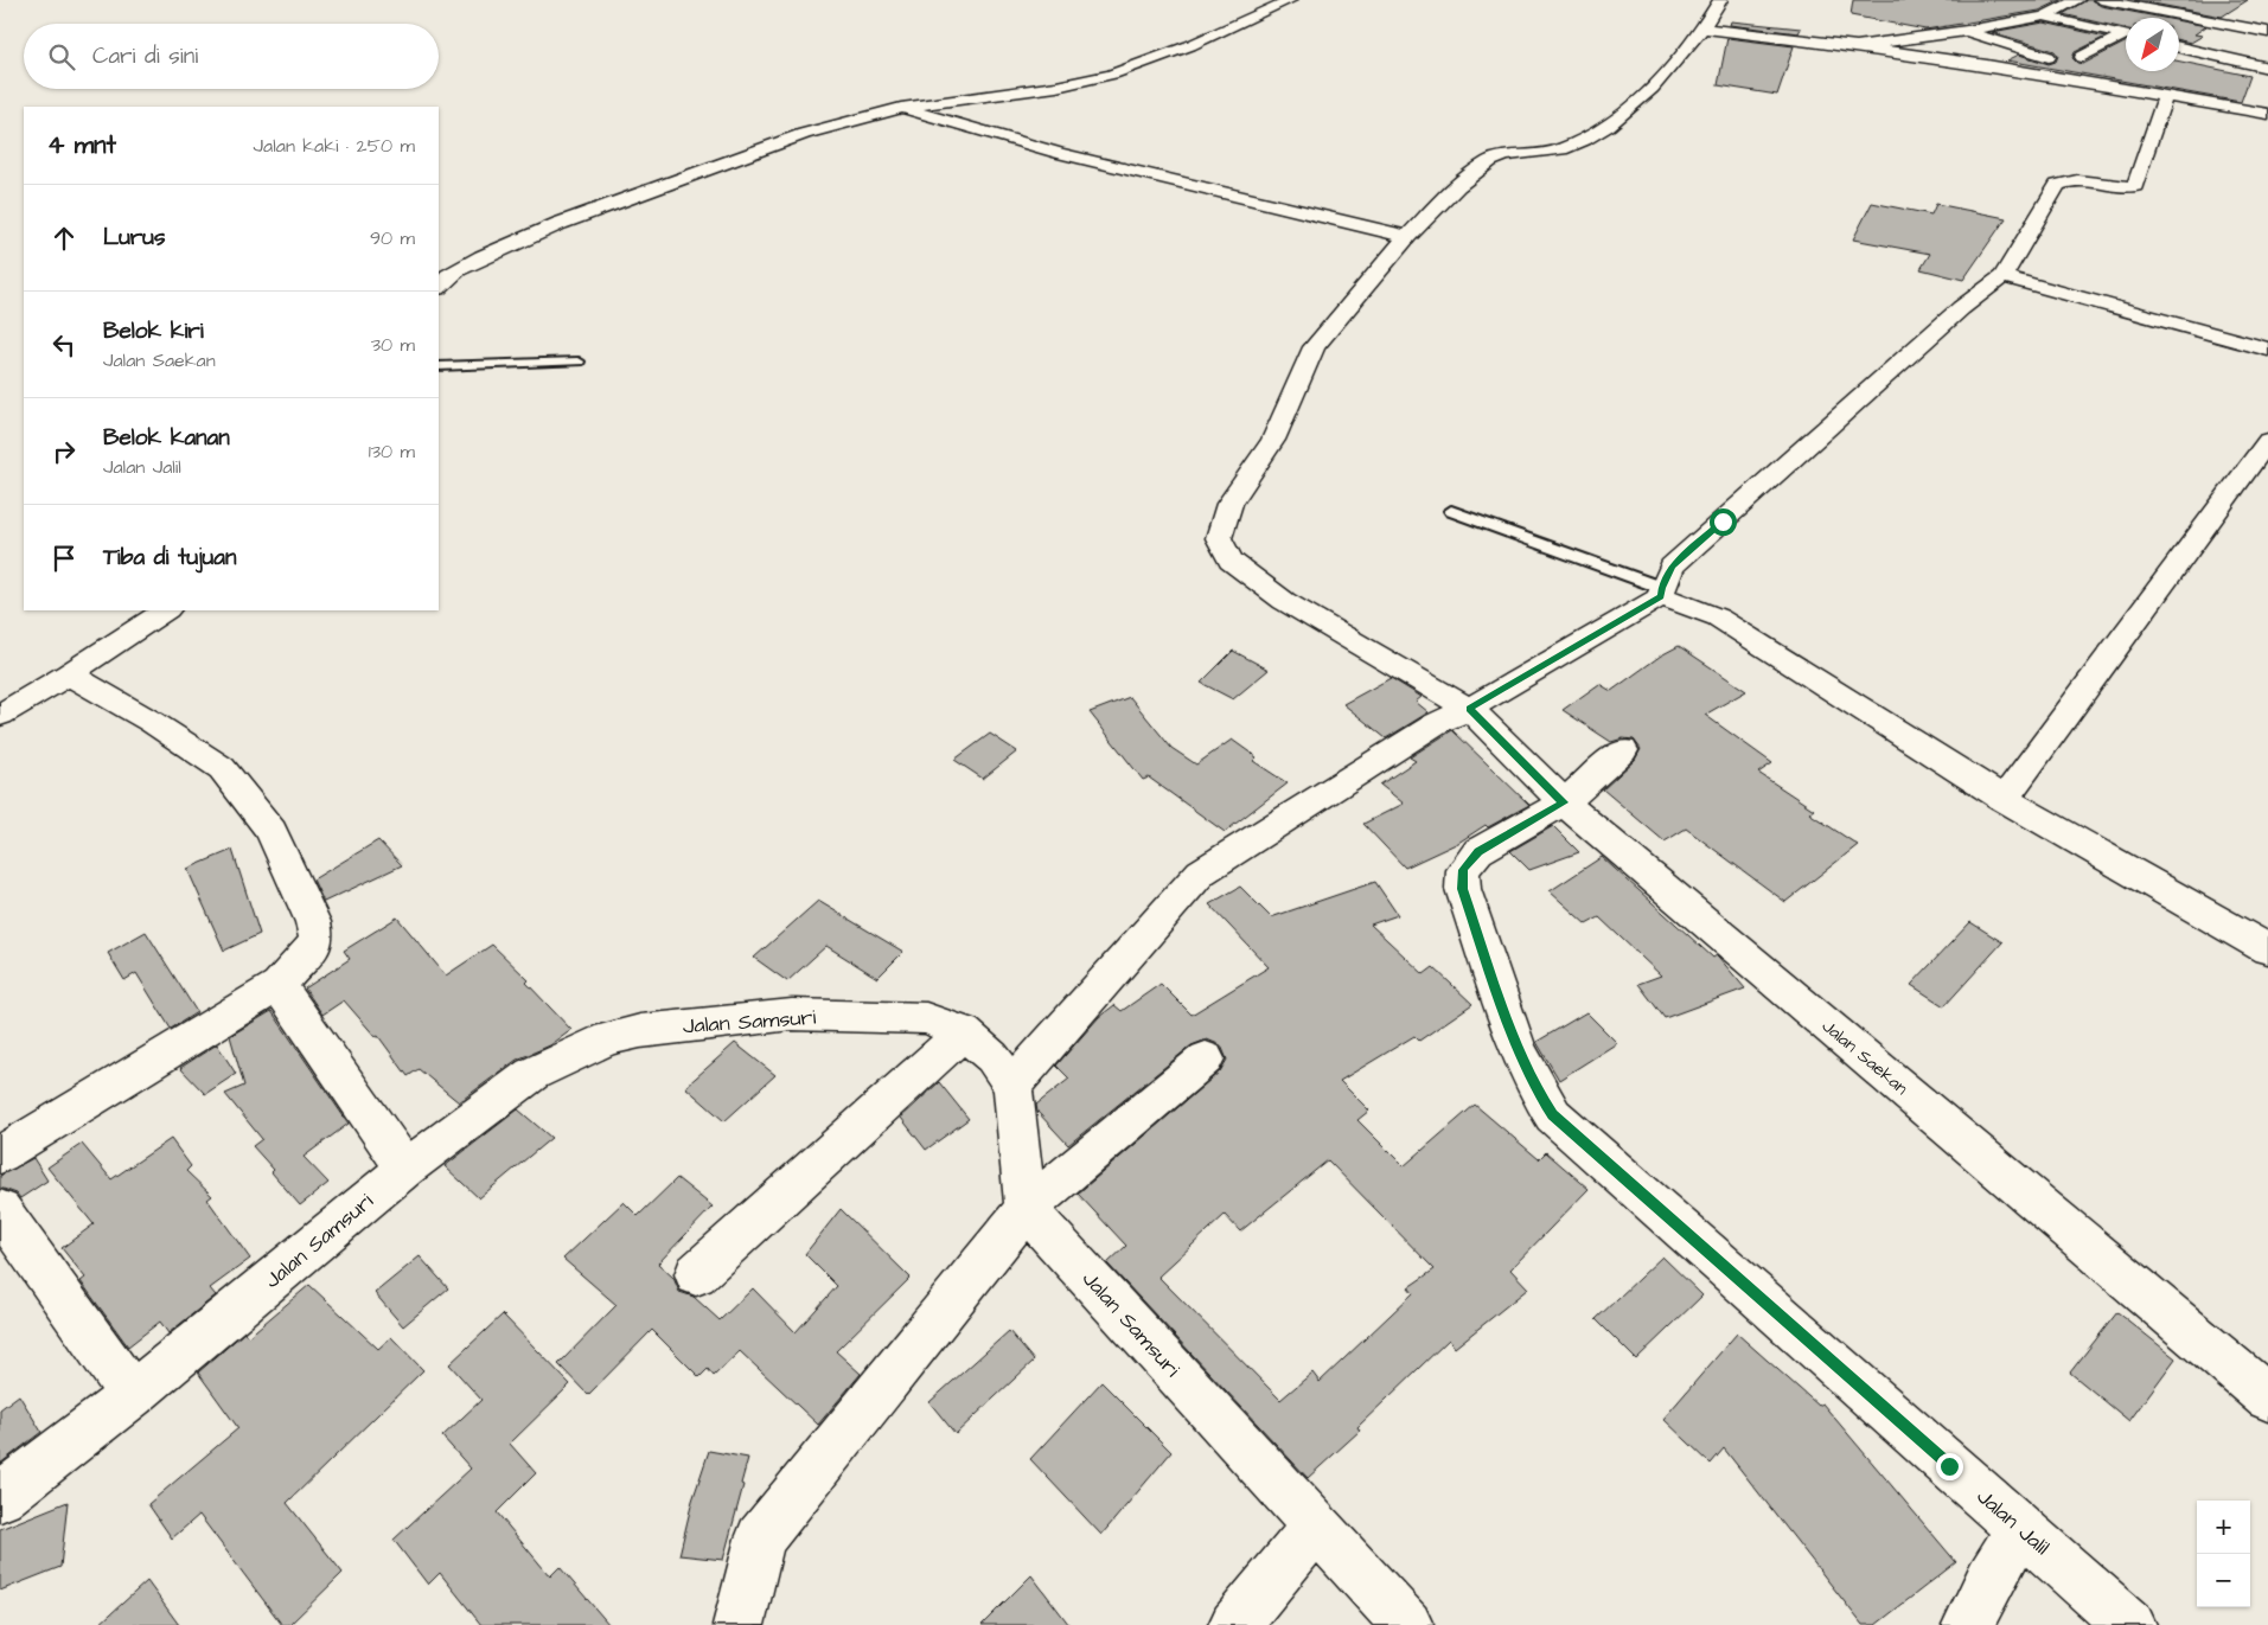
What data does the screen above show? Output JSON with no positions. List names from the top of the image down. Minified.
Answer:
{"streets":{"street":["Jalan Samsuri","Jalan Saekan","Jalan Jalil"]},"crossings":[["Jalan Saekan","Jalan Jalil"]],"north":"bottom left","page":{"search":"Cari di sini","heading":["4 mnt","Jalan kaki · 250 m"],"list":[["Lurus","90 m"],["Belok kiri","Jalan Saekan","30 m"],["Belok kanan","Jalan Jalil","130 m"],"Tiba di tujuan"],"map_buttons":["+","−"]}}
